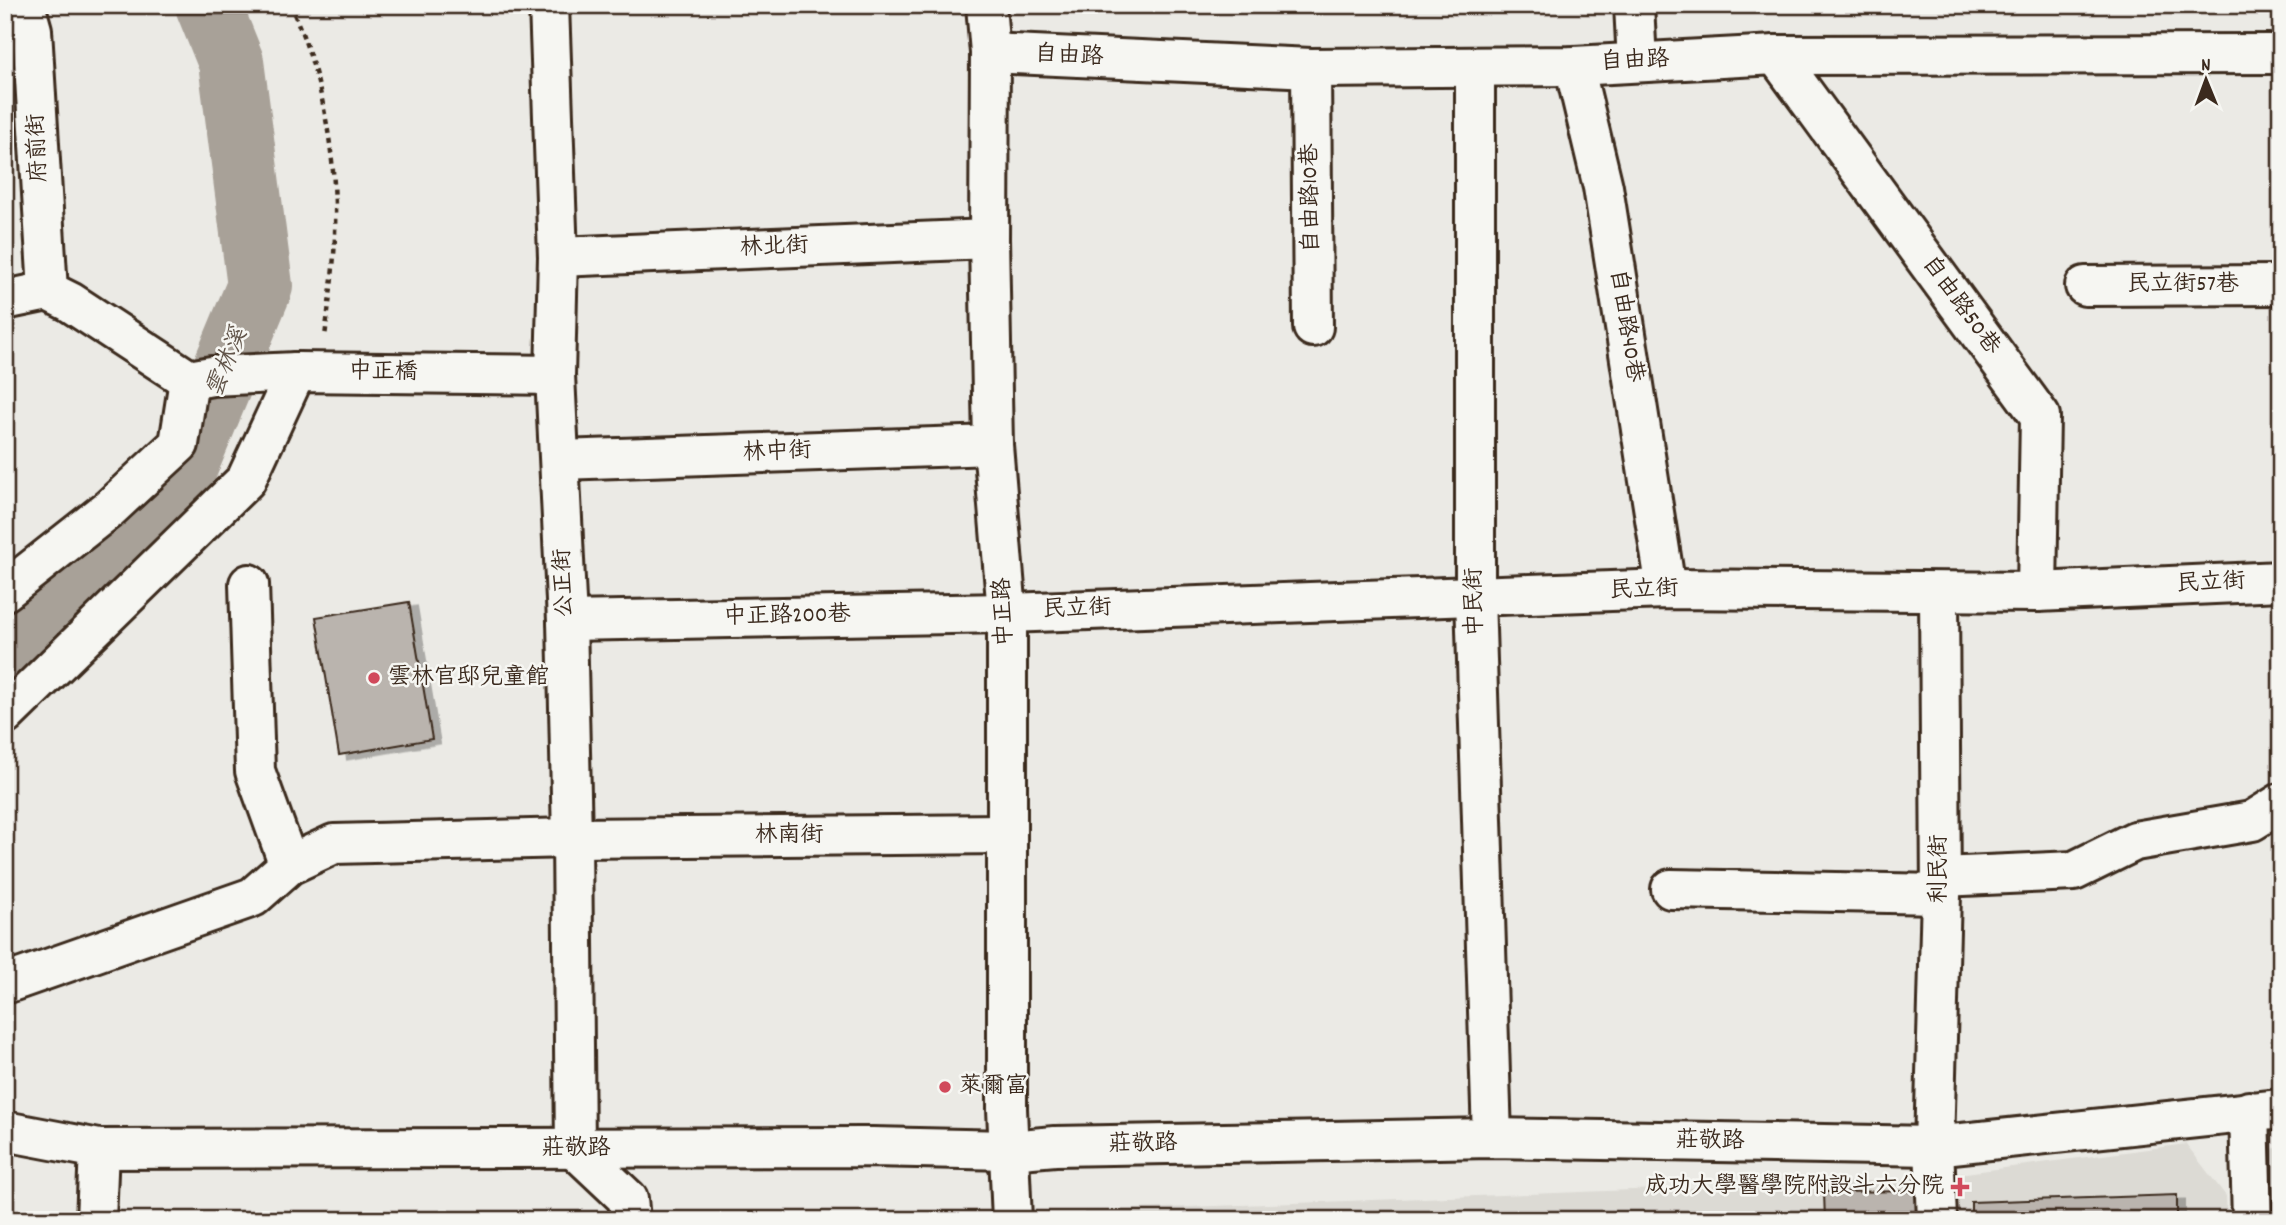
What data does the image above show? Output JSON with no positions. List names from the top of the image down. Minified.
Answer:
{"streets":{"street":["自由路","府前街","自由路10巷","林北街","民立街57巷","自由路50巷","自由路40巷","中正橋","林中街","公正街","民立街","中民街","中正路","中正路200巷","林南街","利民街","莊敬路"]},"crossings":[["自由路","自由路10巷"],["自由路","自由路50巷"],["自由路","自由路40巷"],["自由路","中民街"],["自由路","中正路"],["林北街","公正街"],["林北街","中正路"],["自由路50巷","民立街"],["自由路40巷","民立街"],["中正橋","公正街"],["林中街","公正街"],["林中街","中正路"],["公正街","中正路200巷"],["公正街","林南街"],["公正街","莊敬路"],["民立街","中民街"],["民立街","中正路"],["民立街","中正路200巷"],["民立街","利民街"],["中民街","莊敬路"],["中正路","中正路200巷"],["中正路","林南街"],["中正路","莊敬路"],["利民街","莊敬路"]],"water":["雲林溪"],"places":{"other":["雲林官邸兒童館","萊爾富"],"health":["成功大學醫學院附設斗六分院"]},"north":"top"}
